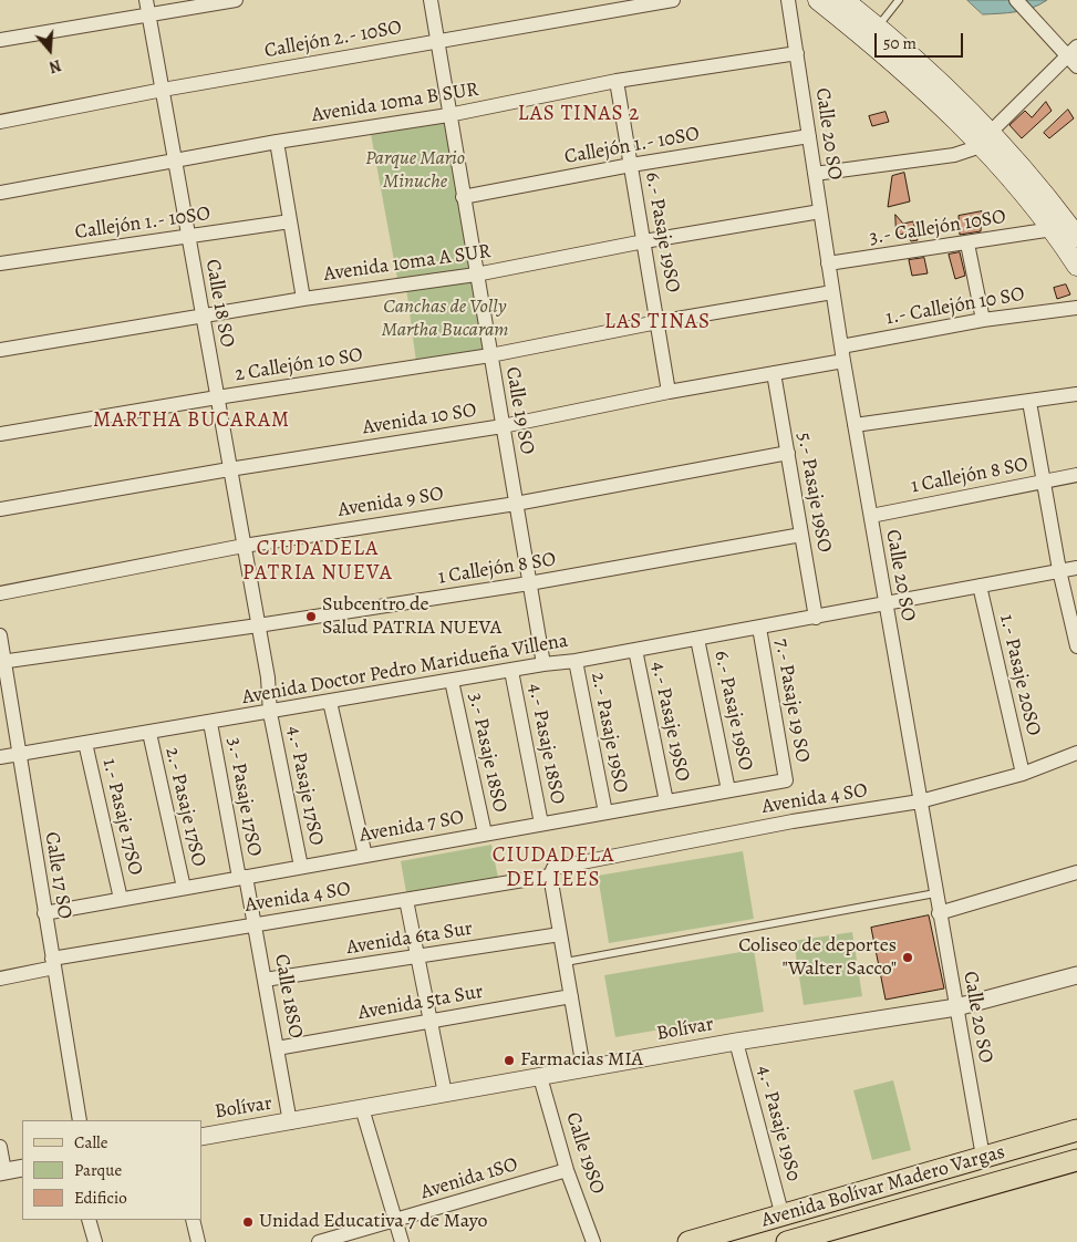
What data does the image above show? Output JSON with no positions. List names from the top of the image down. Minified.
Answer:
{"streets":{"main road":["Avenida Bolívar Madero Vargas"],"street":["Callejón 2.- 10SO","Avenida 10ma B SUR","Calle 20 SO","Callejón 1.- 10SO","3.- Callejón 10SO","6.- Pasaje 19SO","Avenida 10ma A SUR","Calle 18 SO","1.- Callejón 10 SO","2 Callejón 10 SO","Calle 19 SO","Avenida 10 SO","1 Callejón 8 SO","5.- Pasaje 19SO","Avenida 9 SO","Avenida Doctor Pedro Maridueña Villena","1.- Pasaje 20SO","7.- Pasaje 19 SO","4.- Pasaje 19SO","2.- Pasaje 19SO","4.- Pasaje 18SO","3.- Pasaje 18SO","4.- Pasaje 17SO","3.- Pasaje 17SO","Avenida 4 SO","2.- Pasaje 17SO","1.- Pasaje 17SO","Avenida 7 SO","Calle 17 SO","Avenida 6ta Sur","Calle 18SO","Avenida 5ta Sur","Bolívar","4.- Pasaje 19S0","Calle 19SO","Avenida 1SO"]},"crossings":[["Callejón 2.- 10SO","Calle 18 SO"],["Callejón 2.- 10SO","Calle 19 SO"],["Avenida 10ma B SUR","Calle 20 SO"],["Avenida 10ma B SUR","6.- Pasaje 19SO"],["Avenida 10ma B SUR","Calle 18 SO"],["Avenida 10ma B SUR","Calle 19 SO"],["Calle 20 SO","Callejón 1.- 10SO"],["Calle 20 SO","3.- Callejón 10SO"],["Calle 20 SO","Avenida 10ma A SUR"],["Calle 20 SO","1.- Callejón 10 SO"],["Calle 20 SO","2 Callejón 10 SO"],["Calle 20 SO","Avenida 10 SO"],["Calle 20 SO","1 Callejón 8 SO"],["Calle 20 SO","Avenida Doctor Pedro Maridueña Villena"],["Calle 20 SO","Avenida 4 SO"],["Calle 20 SO","Bolívar"],["Calle 20 SO","Avenida Bolívar Madero Vargas"],["Callejón 1.- 10SO","6.- Pasaje 19SO"],["Callejón 1.- 10SO","Calle 18 SO"],["Callejón 1.- 10SO","Calle 19 SO"],["6.- Pasaje 19SO","Avenida 10ma A SUR"],["6.- Pasaje 19SO","2 Callejón 10 SO"],["6.- Pasaje 19SO","Avenida 10 SO"],["6.- Pasaje 19SO","Avenida Doctor Pedro Maridueña Villena"],["6.- Pasaje 19SO","Avenida 7 SO"],["Avenida 10ma A SUR","Calle 18 SO"],["Avenida 10ma A SUR","Calle 19 SO"],["Calle 18 SO","2 Callejón 10 SO"],["Calle 18 SO","Avenida 10 SO"],["Calle 18 SO","1 Callejón 8 SO"],["Calle 18 SO","Avenida 9 SO"],["Calle 18 SO","Avenida Doctor Pedro Maridueña Villena"],["Calle 18 SO","4.- Pasaje 17SO"],["1.- Callejón 10 SO","Avenida 10 SO"],["2 Callejón 10 SO","Calle 19 SO"],["Calle 19 SO","Avenida 10 SO"],["Calle 19 SO","1 Callejón 8 SO"],["Calle 19 SO","Avenida 9 SO"],["Calle 19 SO","Avenida Doctor Pedro Maridueña Villena"],["Avenida 10 SO","5.- Pasaje 19SO"],["1 Callejón 8 SO","5.- Pasaje 19SO"],["1 Callejón 8 SO","Calle 17 SO"],["5.- Pasaje 19SO","Avenida 9 SO"],["5.- Pasaje 19SO","Avenida Doctor Pedro Maridueña Villena"],["Avenida Doctor Pedro Maridueña Villena","1.- Pasaje 20SO"],["Avenida Doctor Pedro Maridueña Villena","7.- Pasaje 19 SO"],["Avenida Doctor Pedro Maridueña Villena","4.- Pasaje 19SO"],["Avenida Doctor Pedro Maridueña Villena","2.- Pasaje 19SO"],["Avenida Doctor Pedro Maridueña Villena","4.- Pasaje 18SO"],["Avenida Doctor Pedro Maridueña Villena","3.- Pasaje 18SO"],["Avenida Doctor Pedro Maridueña Villena","4.- Pasaje 17SO"],["Avenida Doctor Pedro Maridueña Villena","3.- Pasaje 17SO"],["Avenida Doctor Pedro Maridueña Villena","2.- Pasaje 17SO"],["Avenida Doctor Pedro Maridueña Villena","1.- Pasaje 17SO"],["Avenida Doctor Pedro Maridueña Villena","Calle 17 SO"],["1.- Pasaje 20SO","Avenida 4 SO"],["7.- Pasaje 19 SO","Avenida 7 SO"],["4.- Pasaje 19SO","Avenida 7 SO"],["2.- Pasaje 19SO","Avenida 7 SO"],["4.- Pasaje 18SO","Avenida 7 SO"],["3.- Pasaje 18SO","Avenida 7 SO"],["4.- Pasaje 17SO","Avenida 7 SO"],["3.- Pasaje 17SO","Avenida 7 SO"],["3.- Pasaje 17SO","Calle 18SO"],["Avenida 4 SO","Calle 17 SO"],["Avenida 4 SO","Calle 18SO"],["2.- Pasaje 17SO","Avenida 7 SO"],["1.- Pasaje 17SO","Avenida 7 SO"],["Avenida 7 SO","Calle 17 SO"],["Avenida 7 SO","Calle 18SO"],["Avenida 6ta Sur","Calle 18SO"],["Calle 18SO","Avenida 5ta Sur"],["Calle 18SO","Bolívar"],["Bolívar","4.- Pasaje 19S0"],["Bolívar","Calle 19SO"],["4.- Pasaje 19S0","Avenida Bolívar Madero Vargas"],["Calle 19SO","Avenida 1SO"]],"districts":["LAS TINAS 2","LAS TINAS","MARTHA BUCARAM","CIUDADELA PATRIA NUEVA","CIUDADELA DEL IEES"],"parks":["Parque Mario Minuche","Canchas de Volly Martha Bucaram"],"places":["Subcentro de Salud PATRIA NUEVA","Coliseo de deportes \"Walter Sacco\"","Farmacias MIA","Unidad Educativa 7 de Mayo"],"legend":["Calle","Parque","Edificio"],"scale_bar":"50 m","north":"bottom"}
